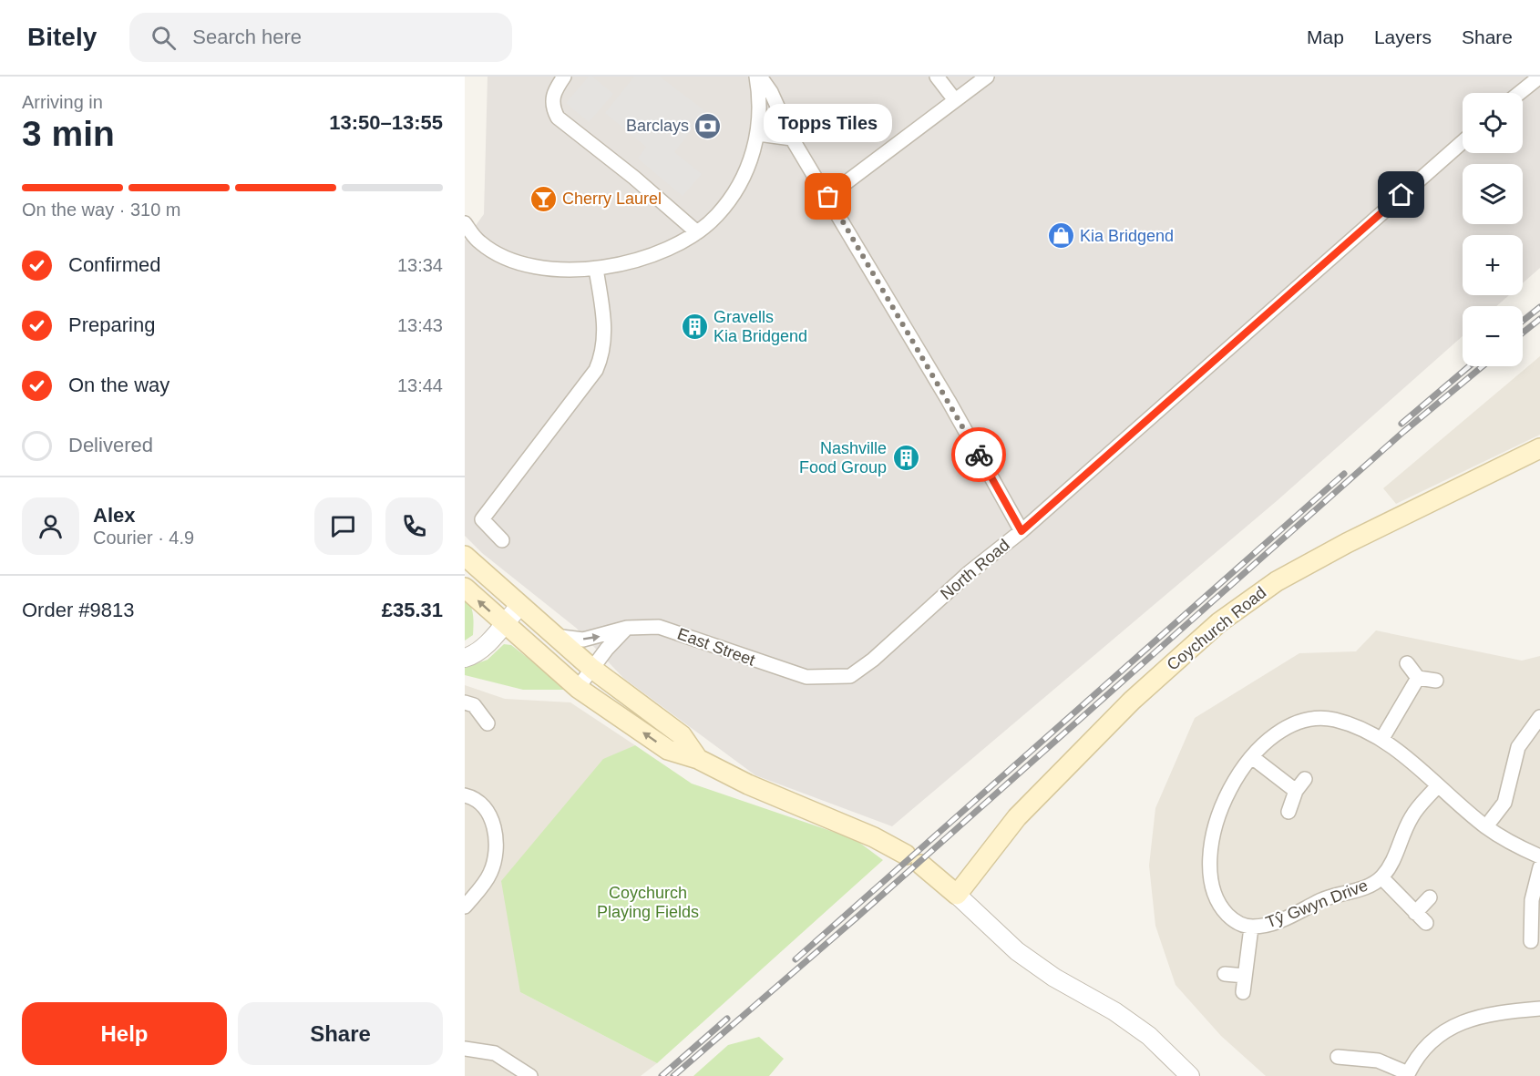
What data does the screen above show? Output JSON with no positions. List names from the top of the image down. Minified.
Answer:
{"streets":{"main road":["Coychurch Road"],"street":["North Road","East Street","Tŷ Gwyn Drive"]},"crossings":[["North Road","East Street"]],"parks":["Coychurch Playing Fields"],"places":{"bank":["Barclays"],"other":["Topps Tiles"],"bar":["Cherry Laurel"],"shop":["Kia Bridgend"],"building":["Gravells Kia Bridgend","Nashville Food Group"]},"page":{"header":"Bitely","search":"Search here","nav":["Map","Layers","Share"],"heading":["3 min","Arriving in","13:50–13:55"],"panel":["Alex","Courier · 4.9","Order #9813","£35.31"],"map_buttons":["+","−"],"bubble":"Topps Tiles","bar":"On the way · 310 m","list":[["Confirmed","13:34"],["Preparing","13:43"],["On the way","13:44"],"Delivered"],"buttons":["Help","Share"]}}
